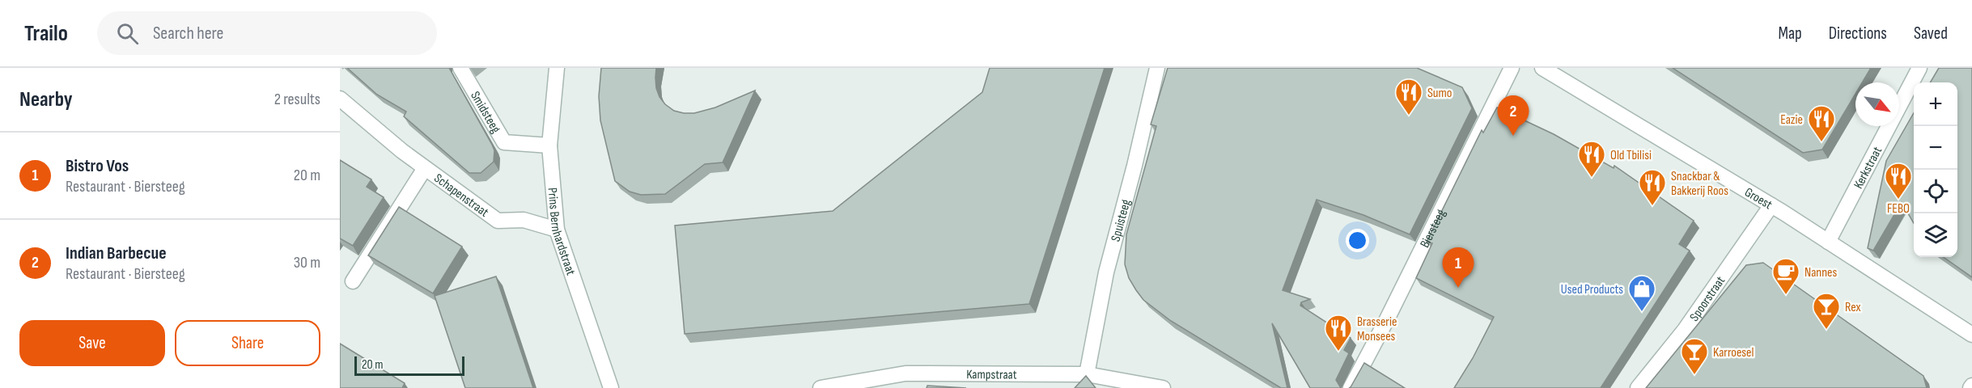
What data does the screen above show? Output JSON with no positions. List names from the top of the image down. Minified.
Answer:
{"streets":{"street":["Smidsteeg","Kerkstraat","Schapenstraat","Groest","Spuisteeg","Biersteeg","Prins Bernhardstraat","Spoorstraat","Kampstraat"]},"crossings":[["Smidsteeg","Prins Bernhardstraat"],["Kerkstraat","Groest"],["Schapenstraat","Prins Bernhardstraat"],["Groest","Spoorstraat"],["Spuisteeg","Kampstraat"]],"places":{"restaurant":["Sumo","Eazie","Old Tbilisi","FEBO","Snackbar & Bakkerij Roos","Brasserie Monsees"],"cafe":["Nannes"],"shop":["Used Products"],"bar":["Rex","Karroesel"]},"scale_bar":"20 m","north":"bottom right","page":{"header":"Trailo","search":"Search here","nav":["Map","Directions","Saved"],"heading":["Nearby","2 results"],"map_buttons":["+","−"],"pins":["2","1"],"list":[{"mark":"1","name":"Bistro Vos","note":"Restaurant · Biersteeg","value":"20 m"},{"mark":"2","name":"Indian Barbecue","note":"Restaurant · Biersteeg","value":"30 m"}],"buttons":["Save","Share"],"scale":"20 m"}}
